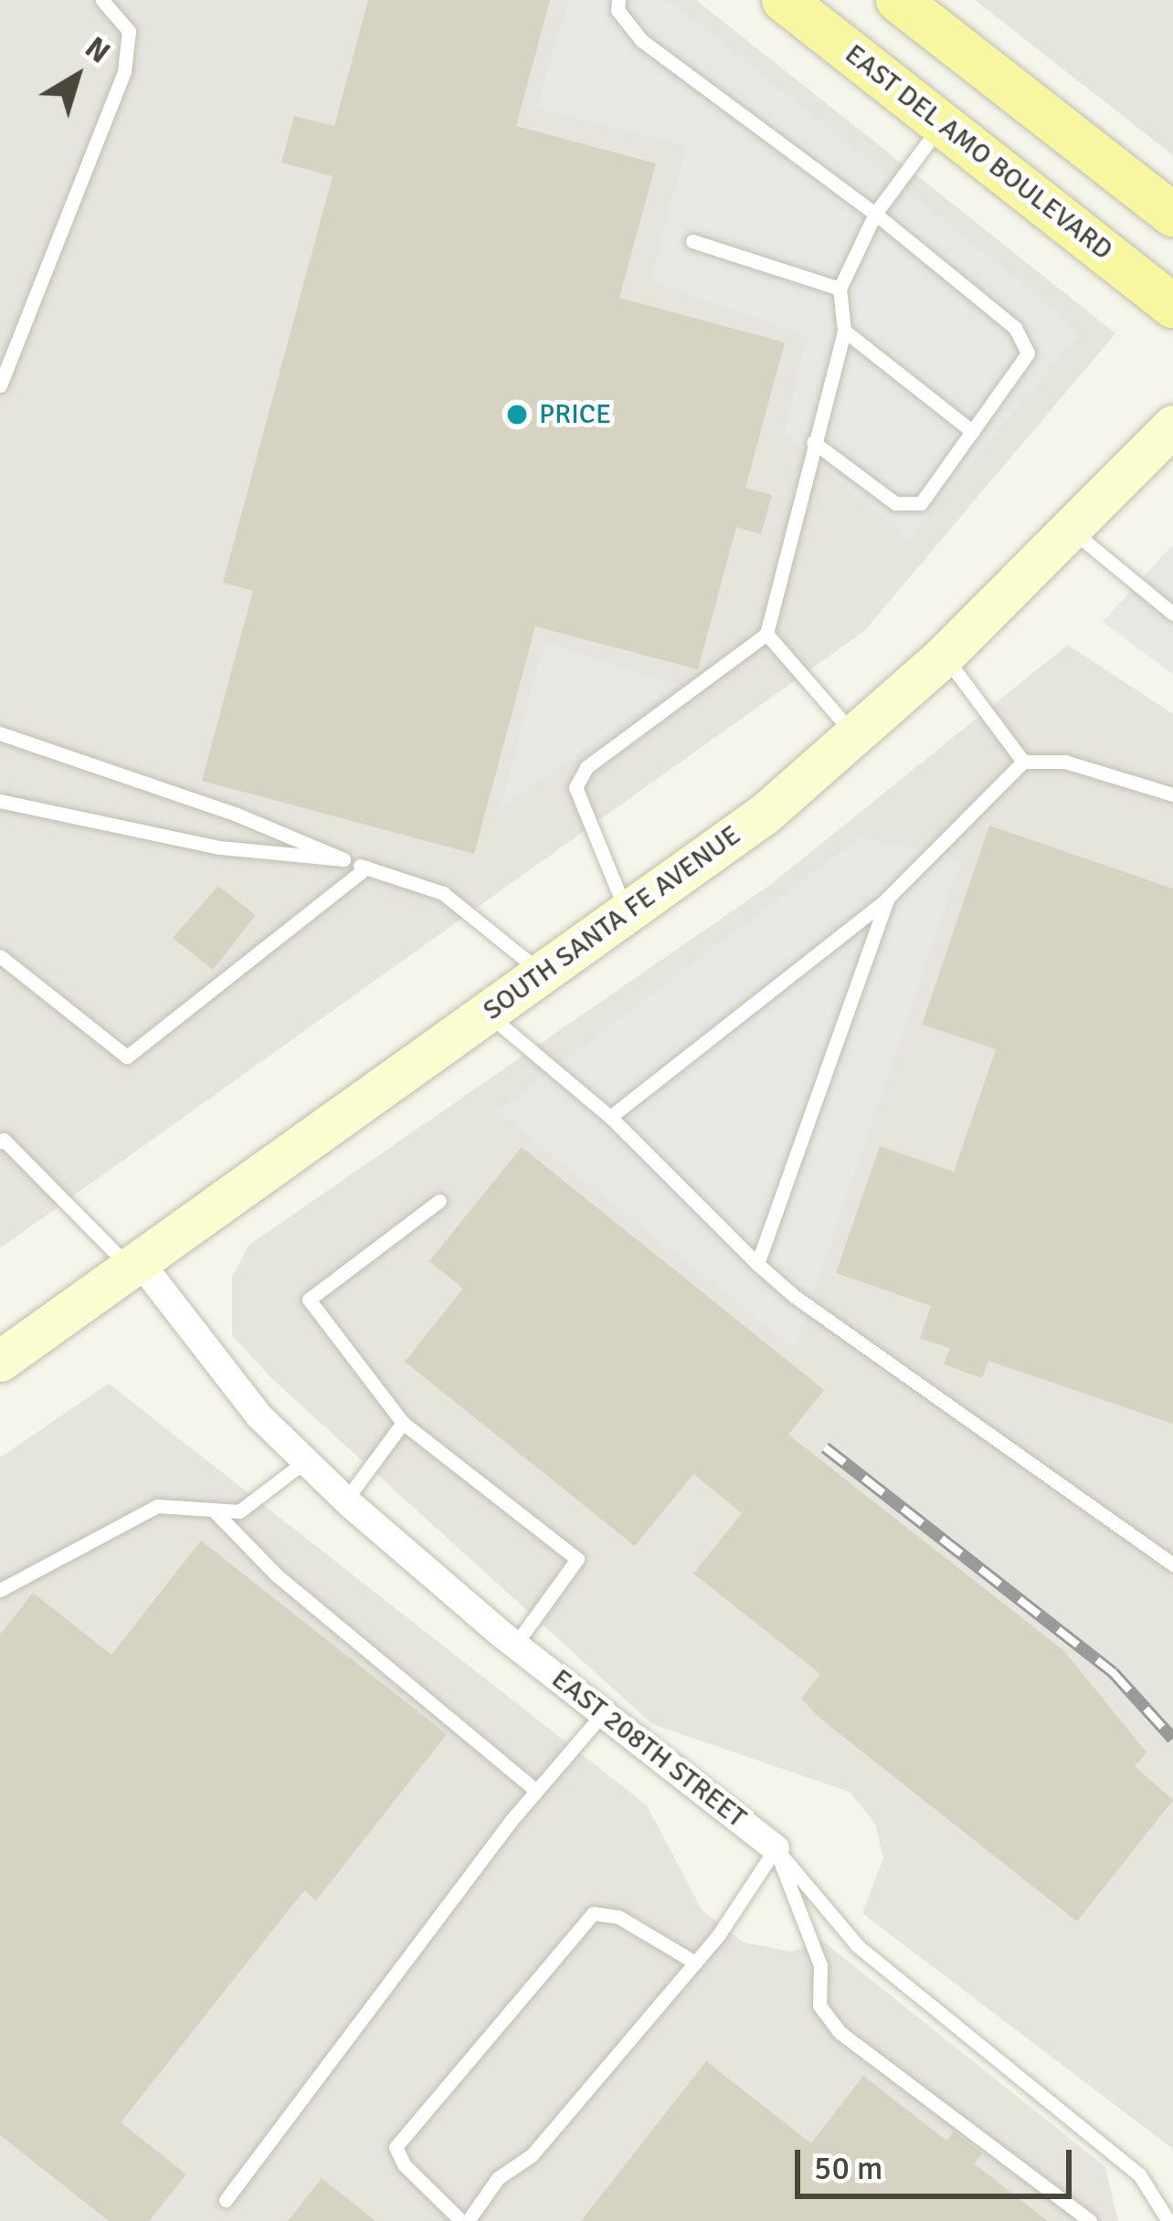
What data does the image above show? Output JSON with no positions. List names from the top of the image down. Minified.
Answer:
{"streets":{"main road":["EAST DEL AMO BOULEVARD","SOUTH SANTA FE AVENUE"],"street":["EAST 208TH STREET"]},"crossings":[["SOUTH SANTA FE AVENUE","EAST 208TH STREET"]],"places":["PRICE"],"scale_bar":"50 m","north":"top right"}
